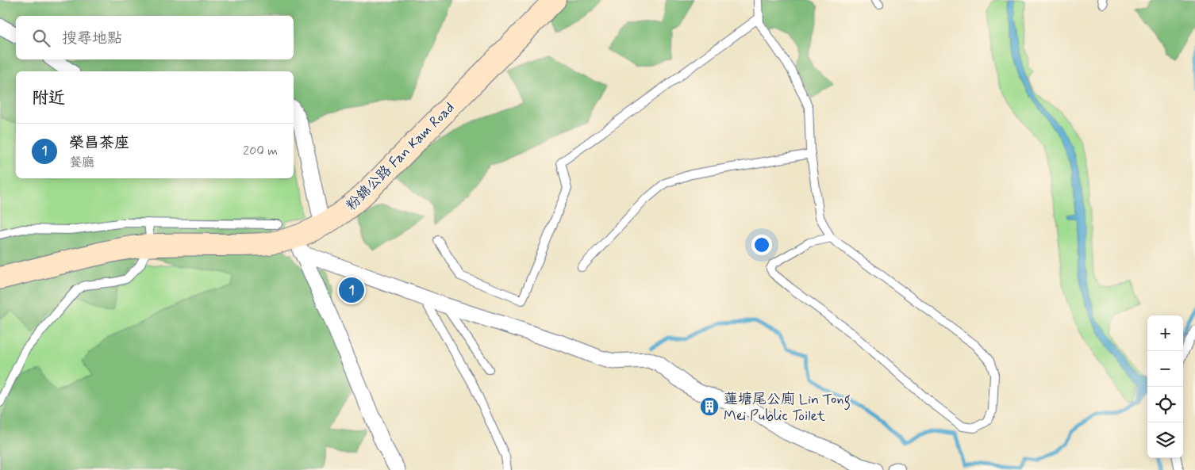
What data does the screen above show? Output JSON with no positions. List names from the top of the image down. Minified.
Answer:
{"streets":{"main road":["粉錦公路 Fan Kam Road"]},"places":{"building":["蓮塘尾公廁 Lin Tong Mei Public Toilet"]},"page":{"search":"搜尋地點","heading":"附近","list":[{"mark":"1","name":"榮昌茶座","note":"餐廳","value":"200 m"}],"pins":"1","map_buttons":["+","−"]}}
